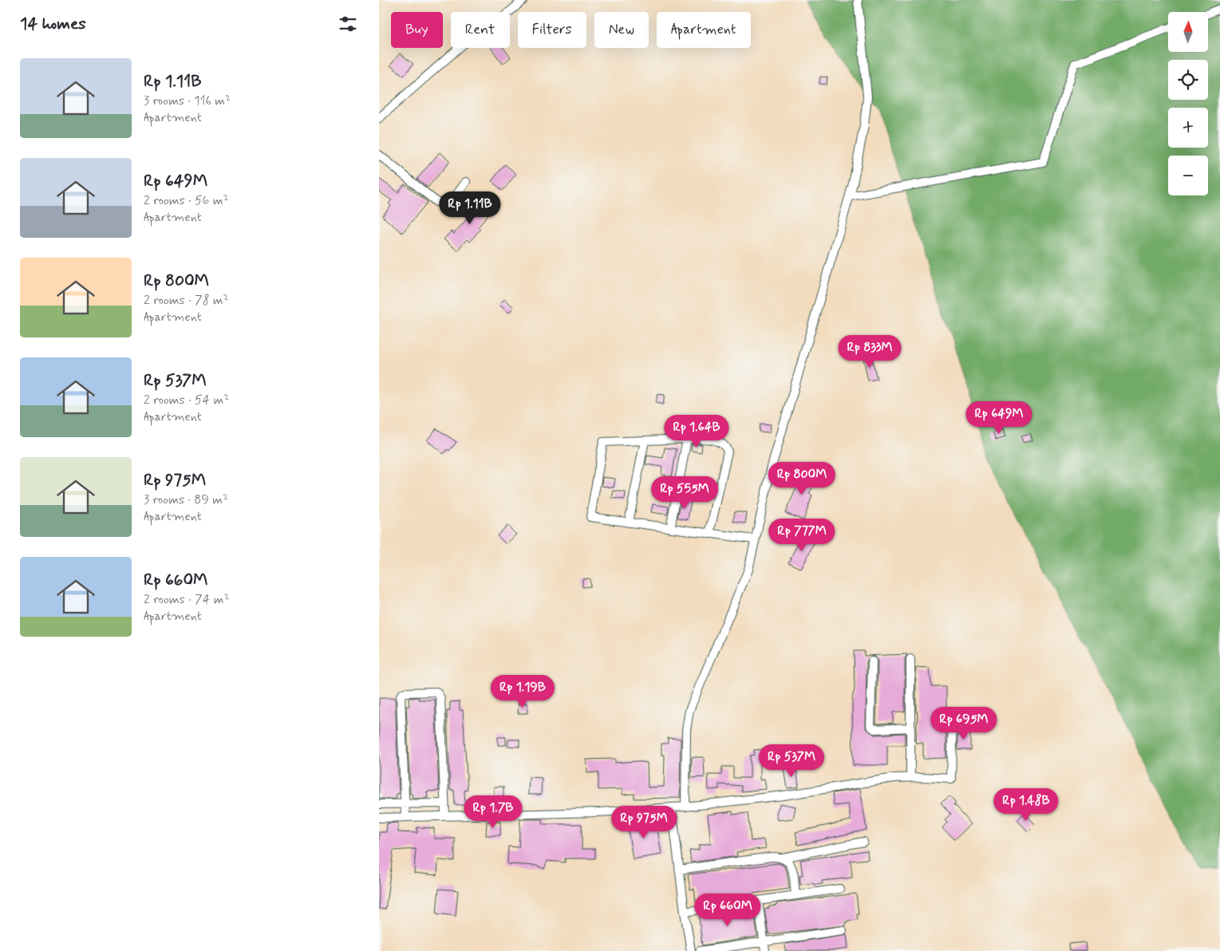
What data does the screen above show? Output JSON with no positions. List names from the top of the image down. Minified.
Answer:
{"north":"top","page":{"heading":"14 homes","map_buttons":["+","−"],"chip":["Buy","Rent","Filters","New","Apartment"],"list":[{"name":"Rp 1.11B","note":"3 rooms · 116 m² · Apartment"},{"name":"Rp 649M","note":"2 rooms · 56 m² · Apartment"},{"name":"Rp 800M","note":"2 rooms · 78 m² · Apartment"},{"name":"Rp 537M","note":"2 rooms · 54 m² · Apartment"},{"name":"Rp 975M","note":"3 rooms · 89 m² · Apartment"},{"name":"Rp 660M","note":"2 rooms · 74 m² · Apartment"}],"price":["Rp 1.11B","Rp 833M","Rp 649M","Rp 1.64B","Rp 800M","Rp 555M","Rp 777M","Rp 1.19B","Rp 695M","Rp 537M","Rp 1.48B","Rp 1.7B","Rp 975M","Rp 660M"]}}
